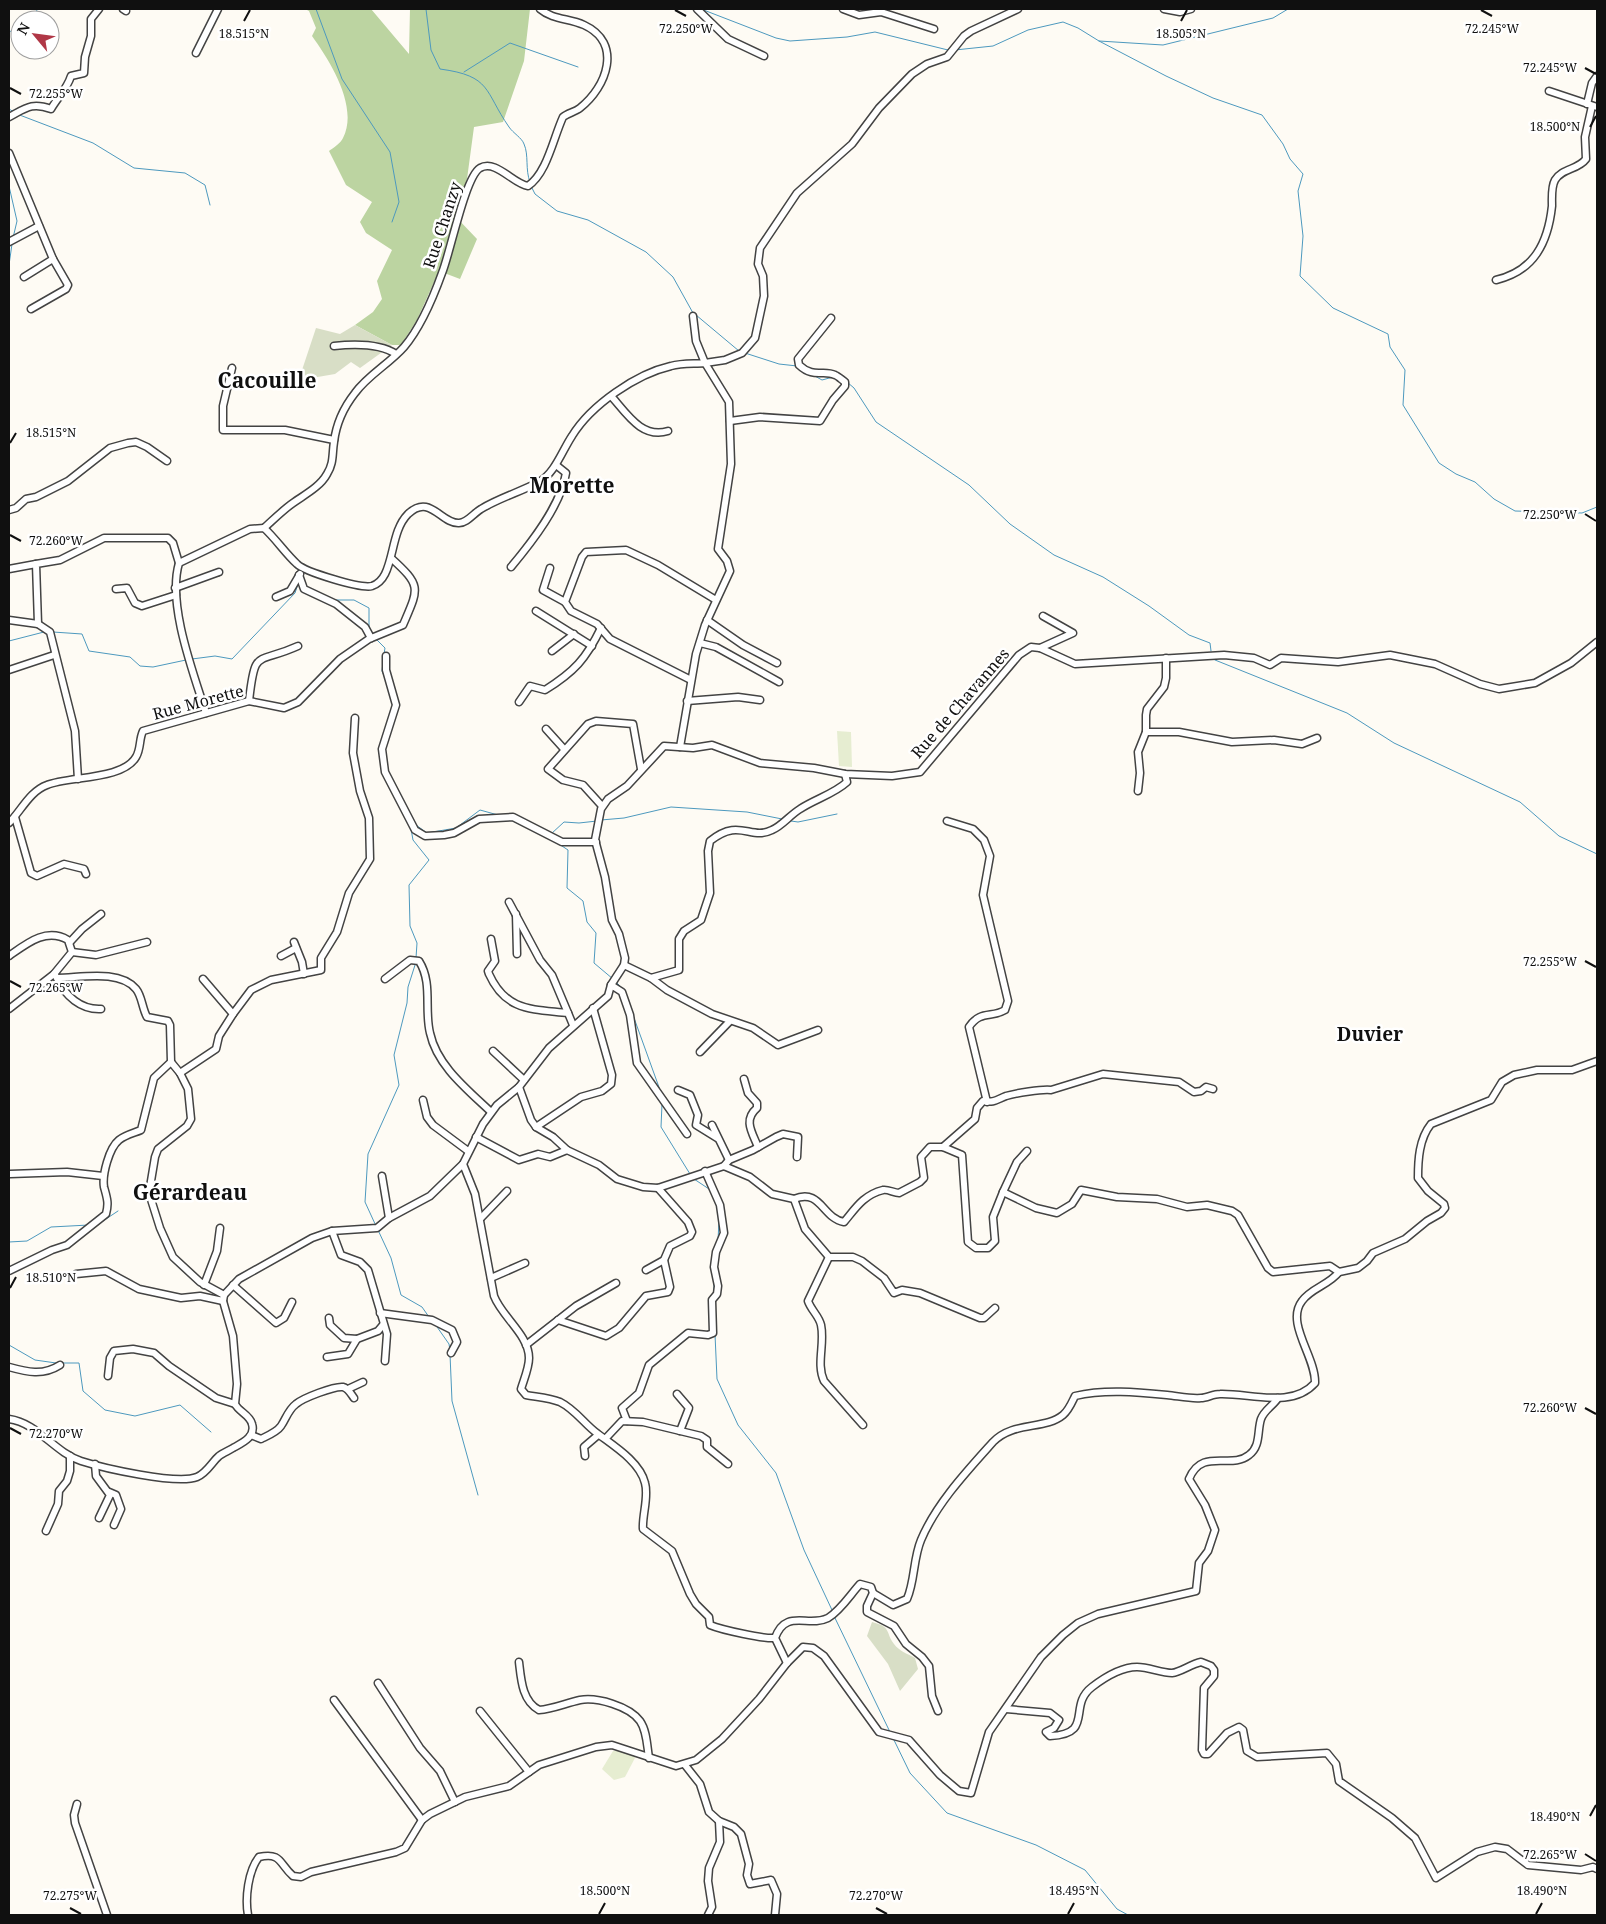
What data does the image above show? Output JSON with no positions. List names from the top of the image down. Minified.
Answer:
{"streets":{"street":["Rue Chanzy","Rue Morette","Rue de Chavannes"]},"districts":["Cacouille","Morette","Duvier","Gérardeau"],"north":"top left","coordinates":["72.250°W","72.245°W","18.515°N","18.505°N","72.255°W","18.500°N","72.260°W","72.265°W","18.510°N","72.270°W","18.490°N","18.495°N","72.275°W"]}
